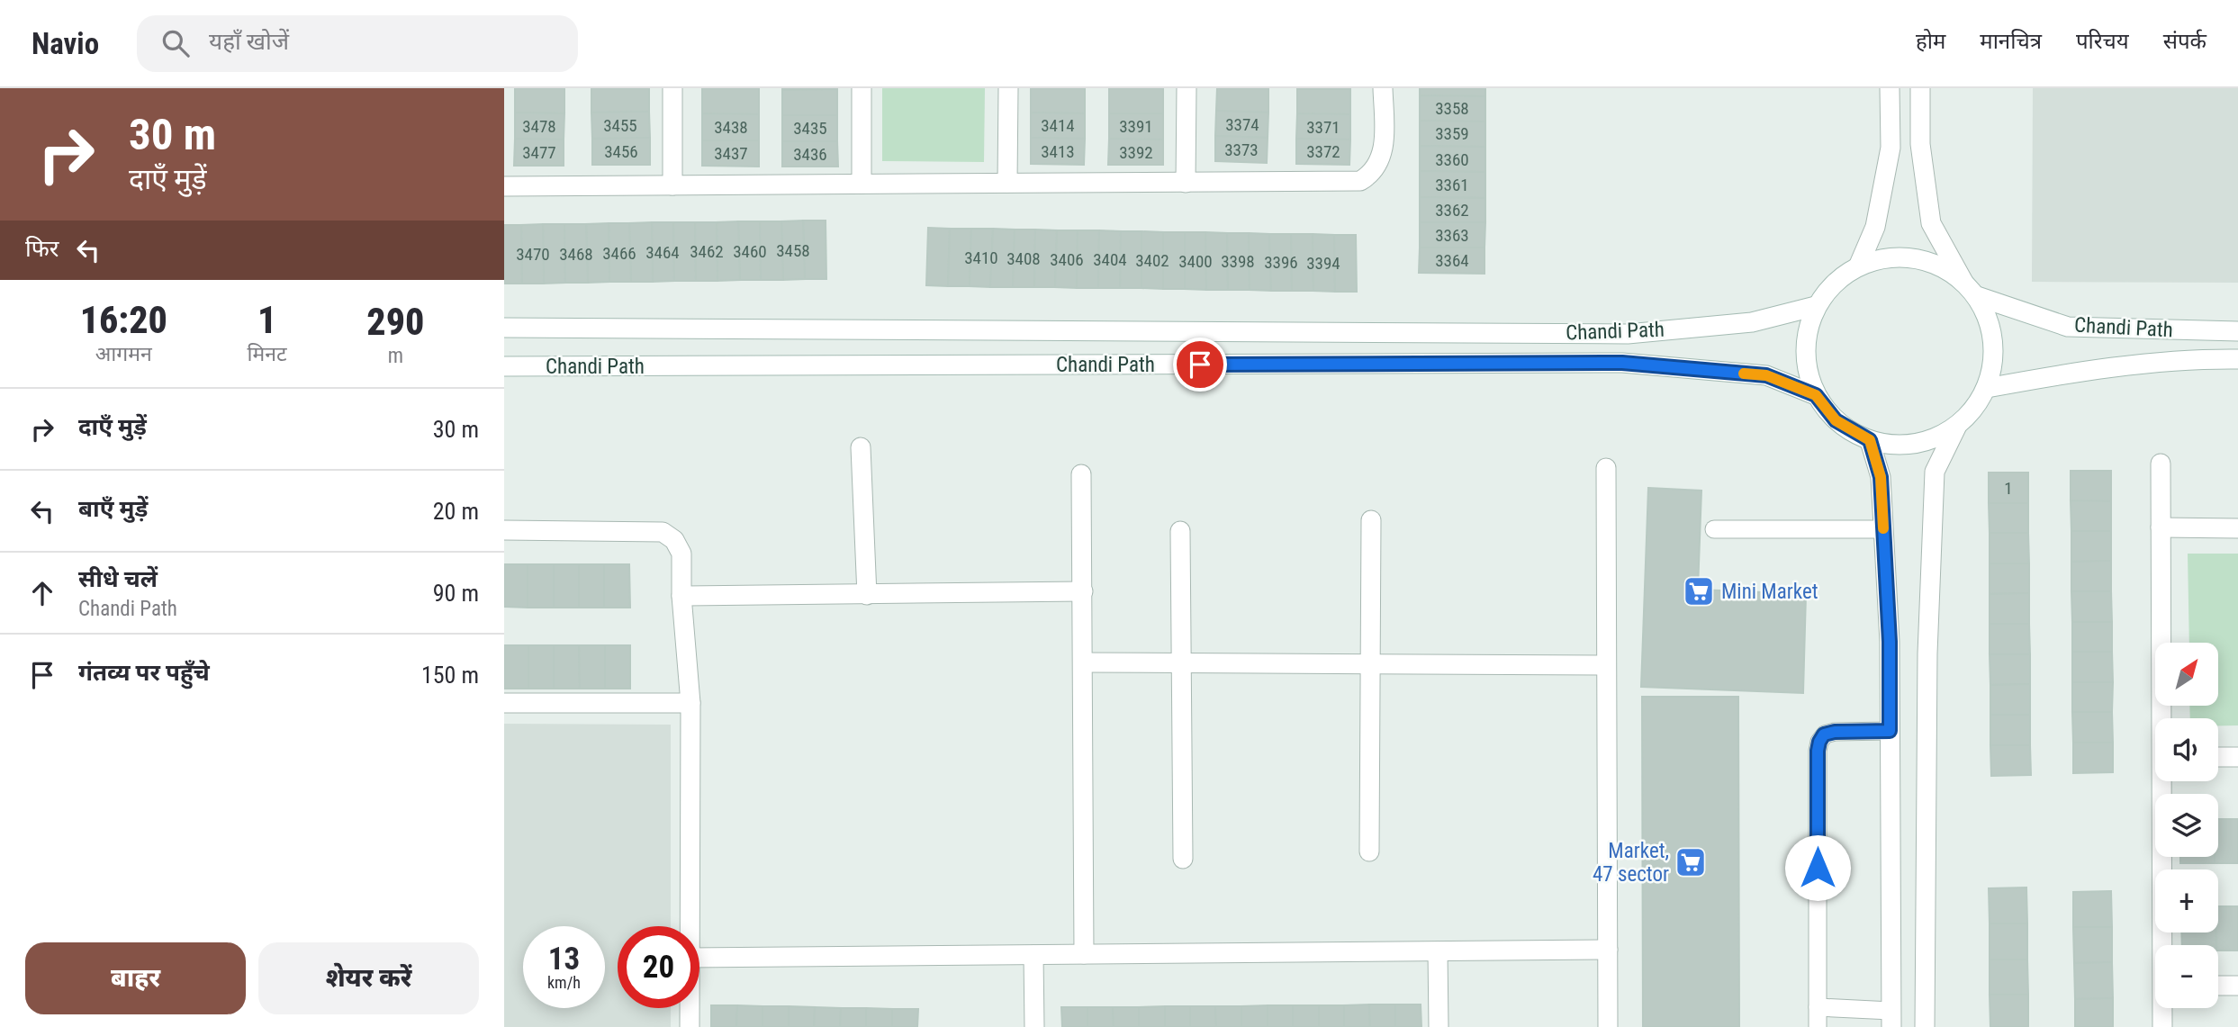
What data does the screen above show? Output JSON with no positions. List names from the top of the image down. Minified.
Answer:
{"streets":{"street":["Chandi Path"]},"places":{"supermarket":["Mini Market","Market, 47 sector"]},"house_numbers":["3358","3374","3455","3414","3478","3391","3438","3371","3435","3359","3373","3456","3413","3372","3477","3392","3437","3436","3360","3361","3362","3363","3458","3462","3460","3464","3466","3470","3468","3410","3408","3406","3404","3402","3364","3400","3398","3396","3394","1"],"north":"top right","page":{"header":"Navio","search":"यहाँ खोजें","nav":["होम","मानचित्र","परिचय","संपर्क"],"turn":["30 m","दाएँ मुड़ें"],"then":"फिर","eta":["16:20","आगमन","1","मिनट","290","m"],"list":[{"name":"दाएँ मुड़ें","value":"30 m"},{"name":"बाएँ मुड़ें","value":"20 m"},{"name":"सीधे चलें","note":"Chandi Path","value":"90 m"},{"name":"गंतव्य पर पहुँचे","value":"150 m"}],"map_buttons":["+","−"],"speed":"13 km/h","limit":"20","buttons":["बाहर","शेयर करें"]}}
